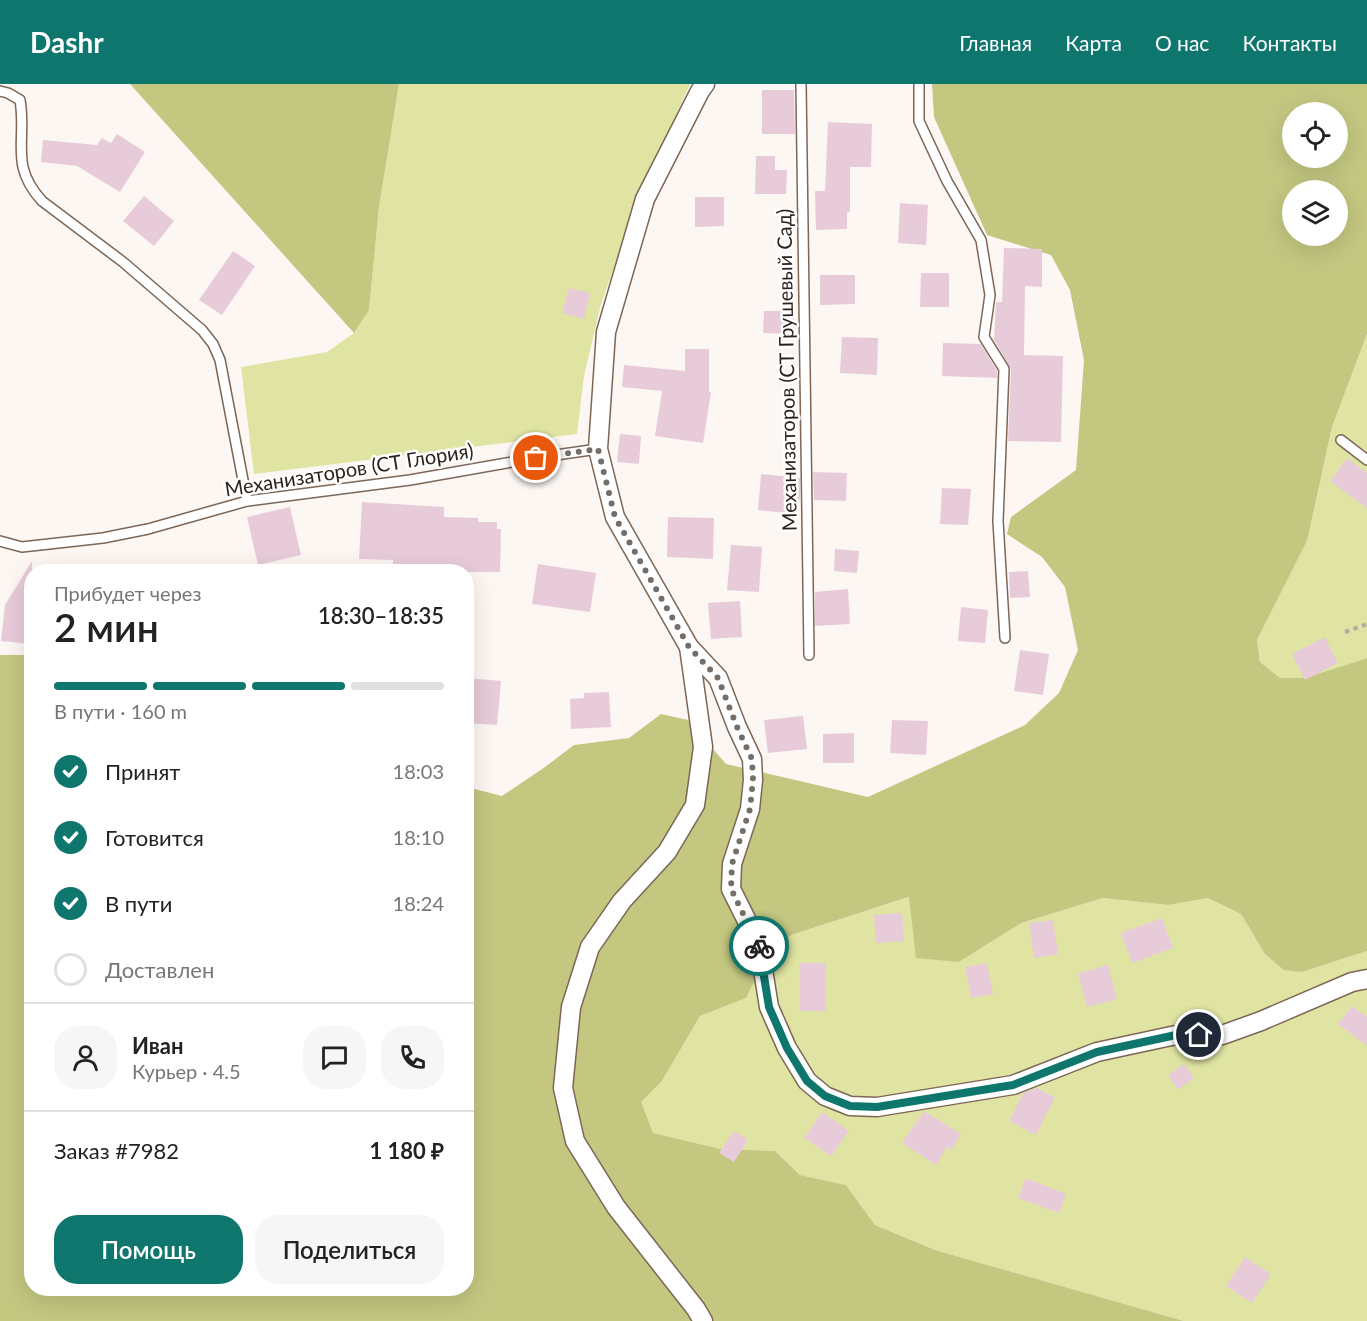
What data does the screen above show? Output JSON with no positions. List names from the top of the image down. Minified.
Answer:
{"streets":{"lane":["Механизаторов (СТ Грушевый Сад)","Механизаторов (СТ Глория)"]},"page":{"header":"Dashr","nav":["Главная","Карта","О нас","Контакты"],"heading":["2 мин","Прибудет через","18:30–18:35"],"panel":["Иван","Курьер · 4.5","Заказ #7982","1 180 ₽"],"bar":"В пути · 160 m","list":[["Принят","18:03"],["Готовится","18:10"],["В пути","18:24"],"Доставлен"],"buttons":["Помощь","Поделиться"]}}
